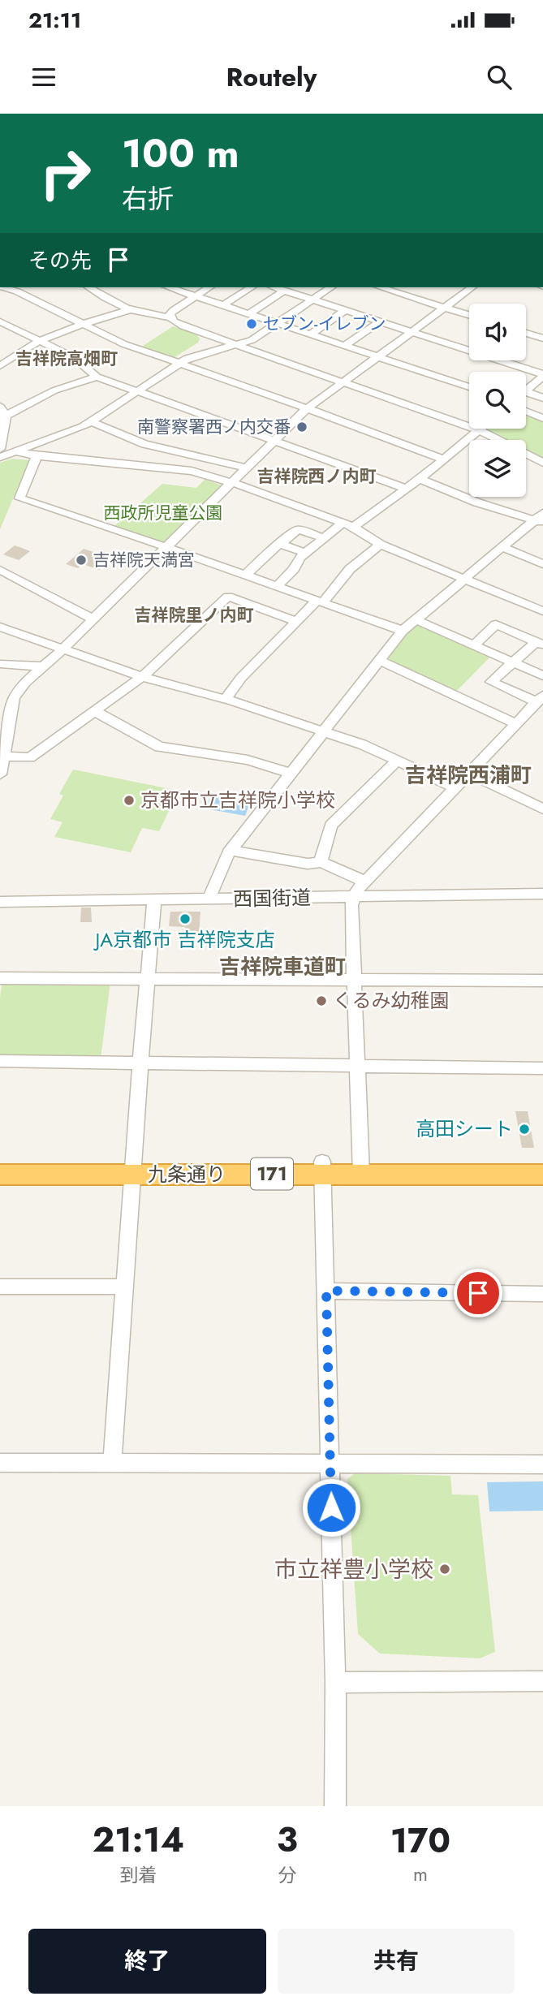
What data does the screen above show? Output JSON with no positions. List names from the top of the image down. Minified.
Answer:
{"streets":{"highway":["171","九条通り"],"street":["西国街道"]},"districts":["吉祥院高畑町","吉祥院西ノ内町","吉祥院里ノ内町","吉祥院西浦町","吉祥院車道町"],"parks":["西政所児童公園"],"places":["セブン-イレブン","南警察署西ノ内交番","吉祥院天満宮","京都市立吉祥院小学校","JA京都市 吉祥院支店","くるみ幼稚園","高田シート","市立祥豊小学校"],"page":{"status":"21:11","header":"Routely","turn":["100 m","右折"],"then":"その先","eta":["21:14","到着","3","分","170","m"],"buttons":["終了","共有"]}}
